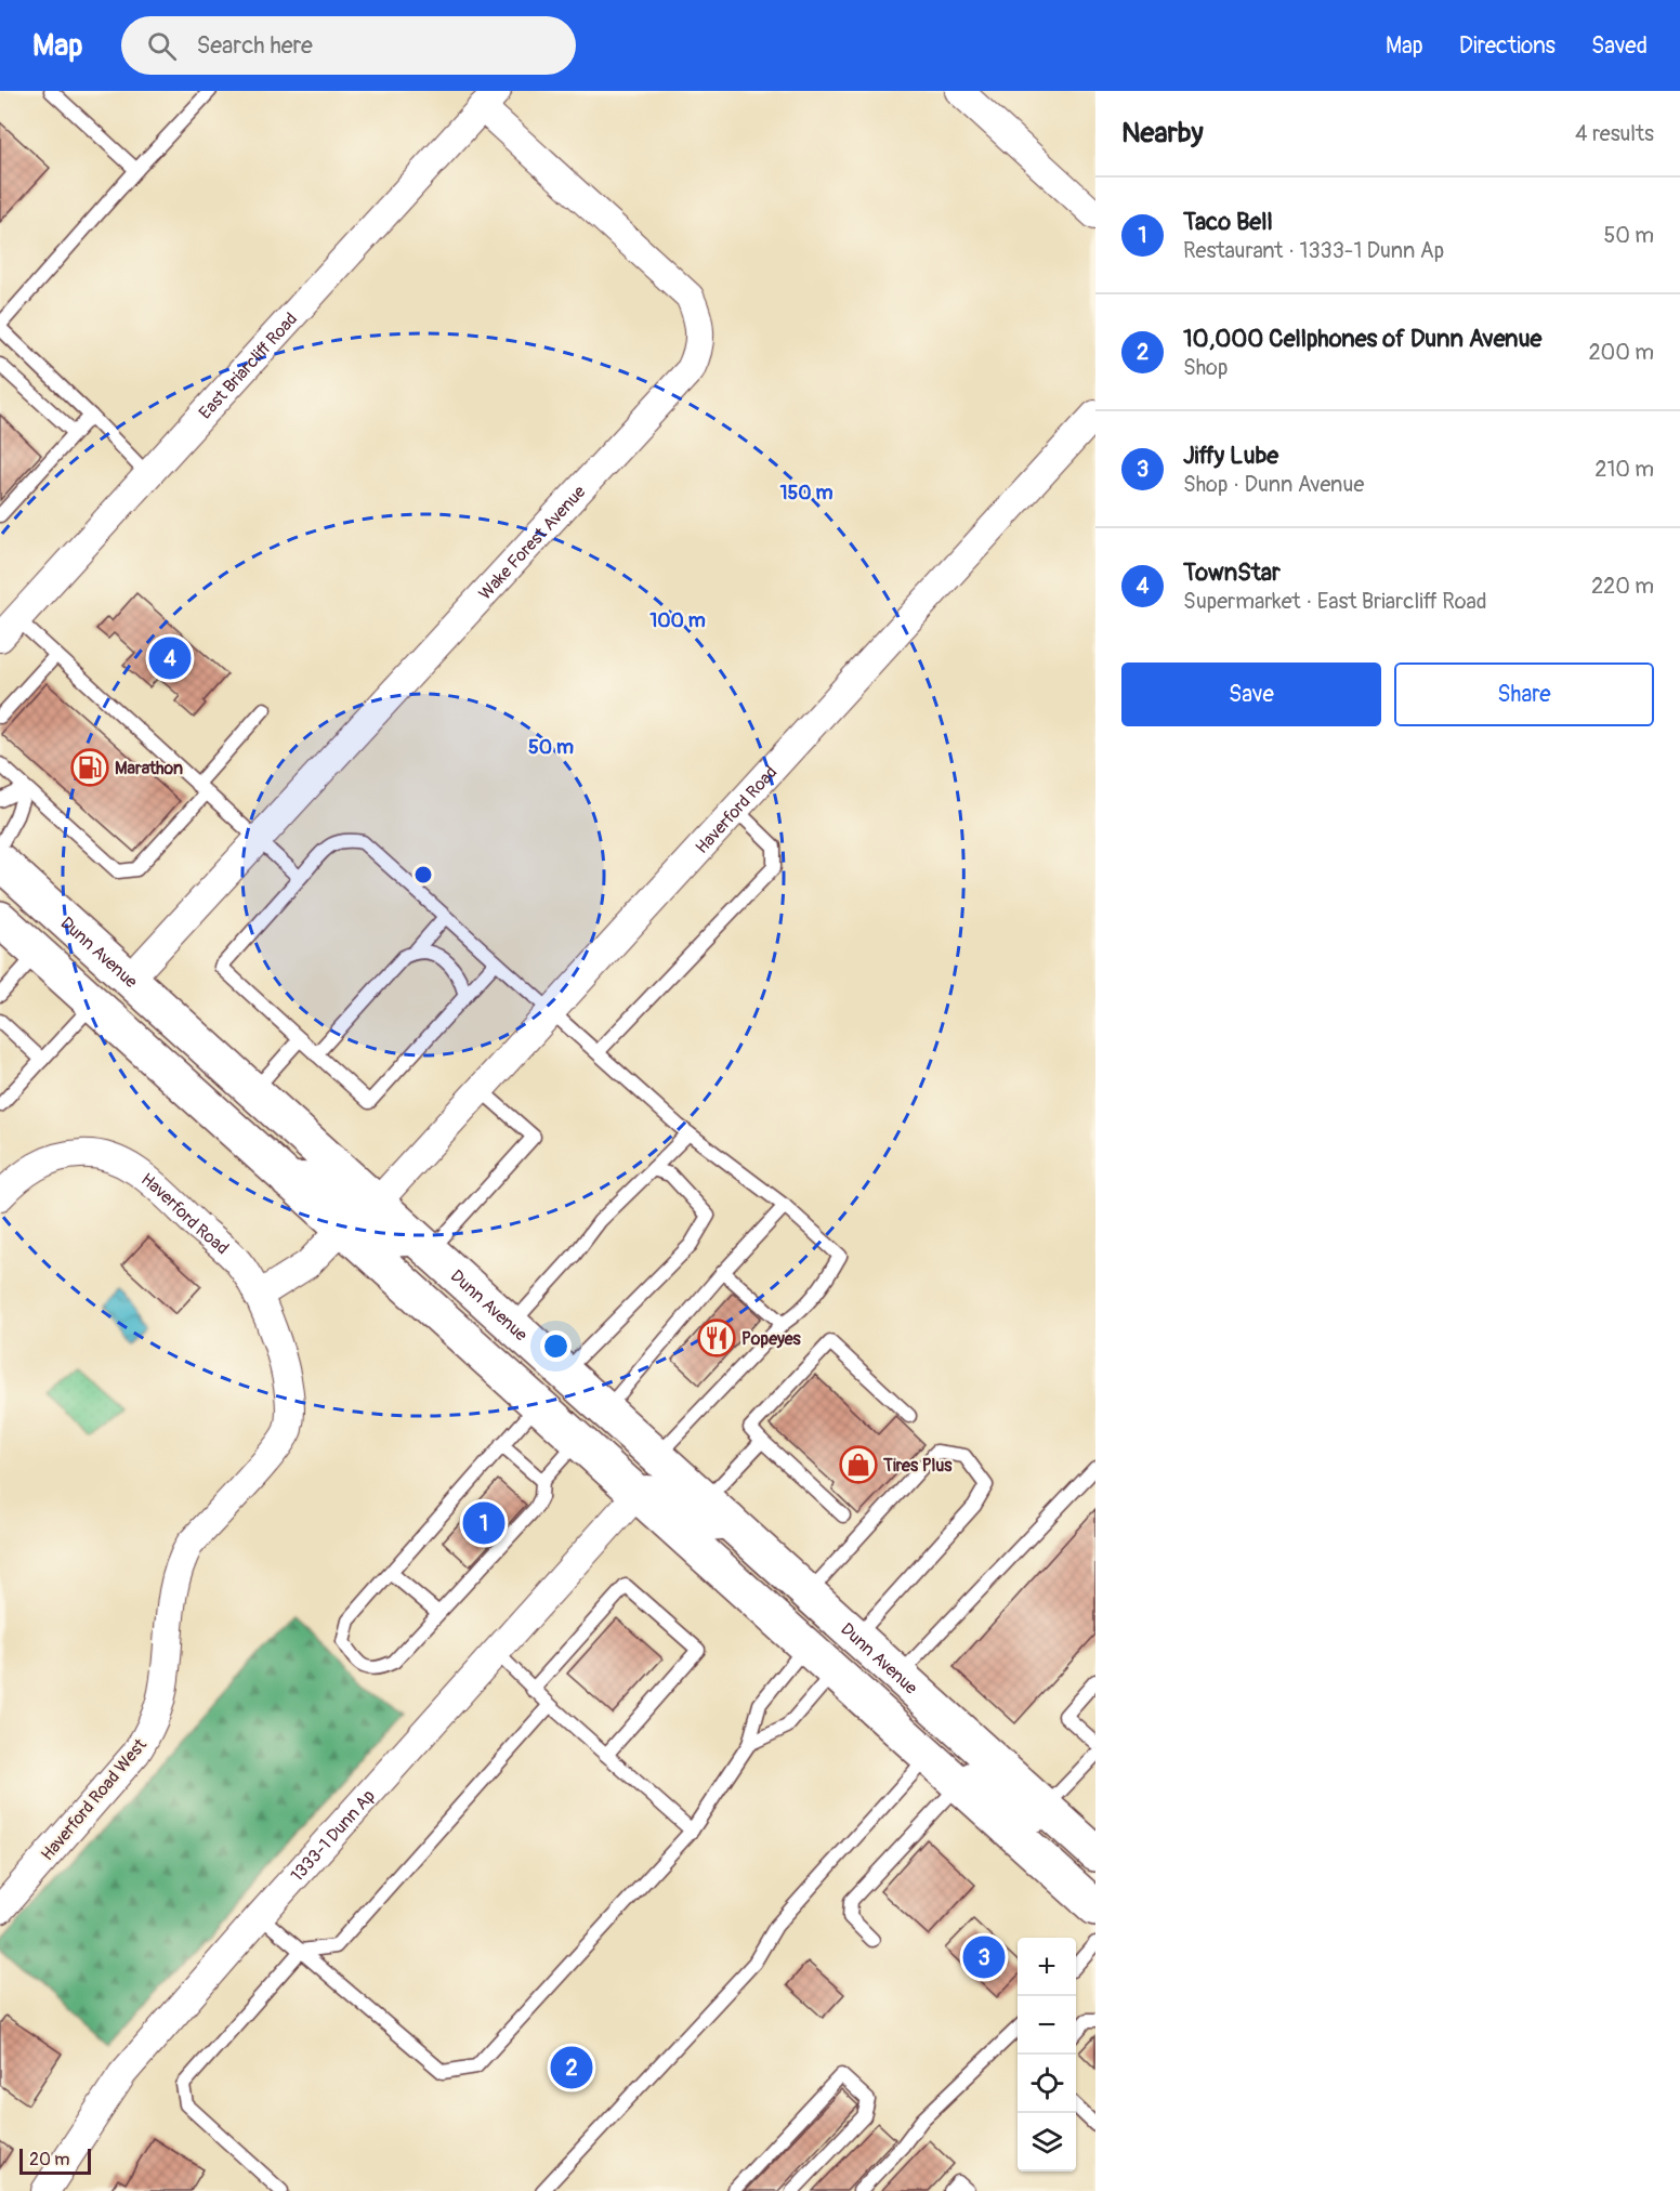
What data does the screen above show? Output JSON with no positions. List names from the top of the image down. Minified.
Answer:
{"streets":{"main road":["Dunn Avenue"],"street":["East Briarcliff Road","Wake Forest Avenue","Haverford Road","Haverford Road West","1333-1 Dunn Ap"]},"crossings":[["East Briarcliff Road","Wake Forest Avenue"],["Wake Forest Avenue","Dunn Avenue"],["Haverford Road","Dunn Avenue"],["Haverford Road","Haverford Road West"]],"places":{"fuel station":["Marathon"],"restaurant":["Popeyes"],"shop":["Tires Plus"]},"scale_bar":"20 m","page":{"header":"Map","search":"Search here","nav":["Map","Directions","Saved"],"heading":["Nearby","4 results"],"list":[{"mark":"1","name":"Taco Bell","note":"Restaurant · 1333-1 Dunn Ap","value":"50 m"},{"mark":"2","name":"10,000 Cellphones of Dunn Avenue","note":"Shop","value":"200 m"},{"mark":"3","name":"Jiffy Lube","note":"Shop · Dunn Avenue","value":"210 m"},{"mark":"4","name":"TownStar","note":"Supermarket · East Briarcliff Road","value":"220 m"}],"pins":["4","1","3","2"],"buttons":["Save","Share"],"map_buttons":["+","−"],"scale":"20 m"},"rings":["150 m","100 m","50 m"]}
